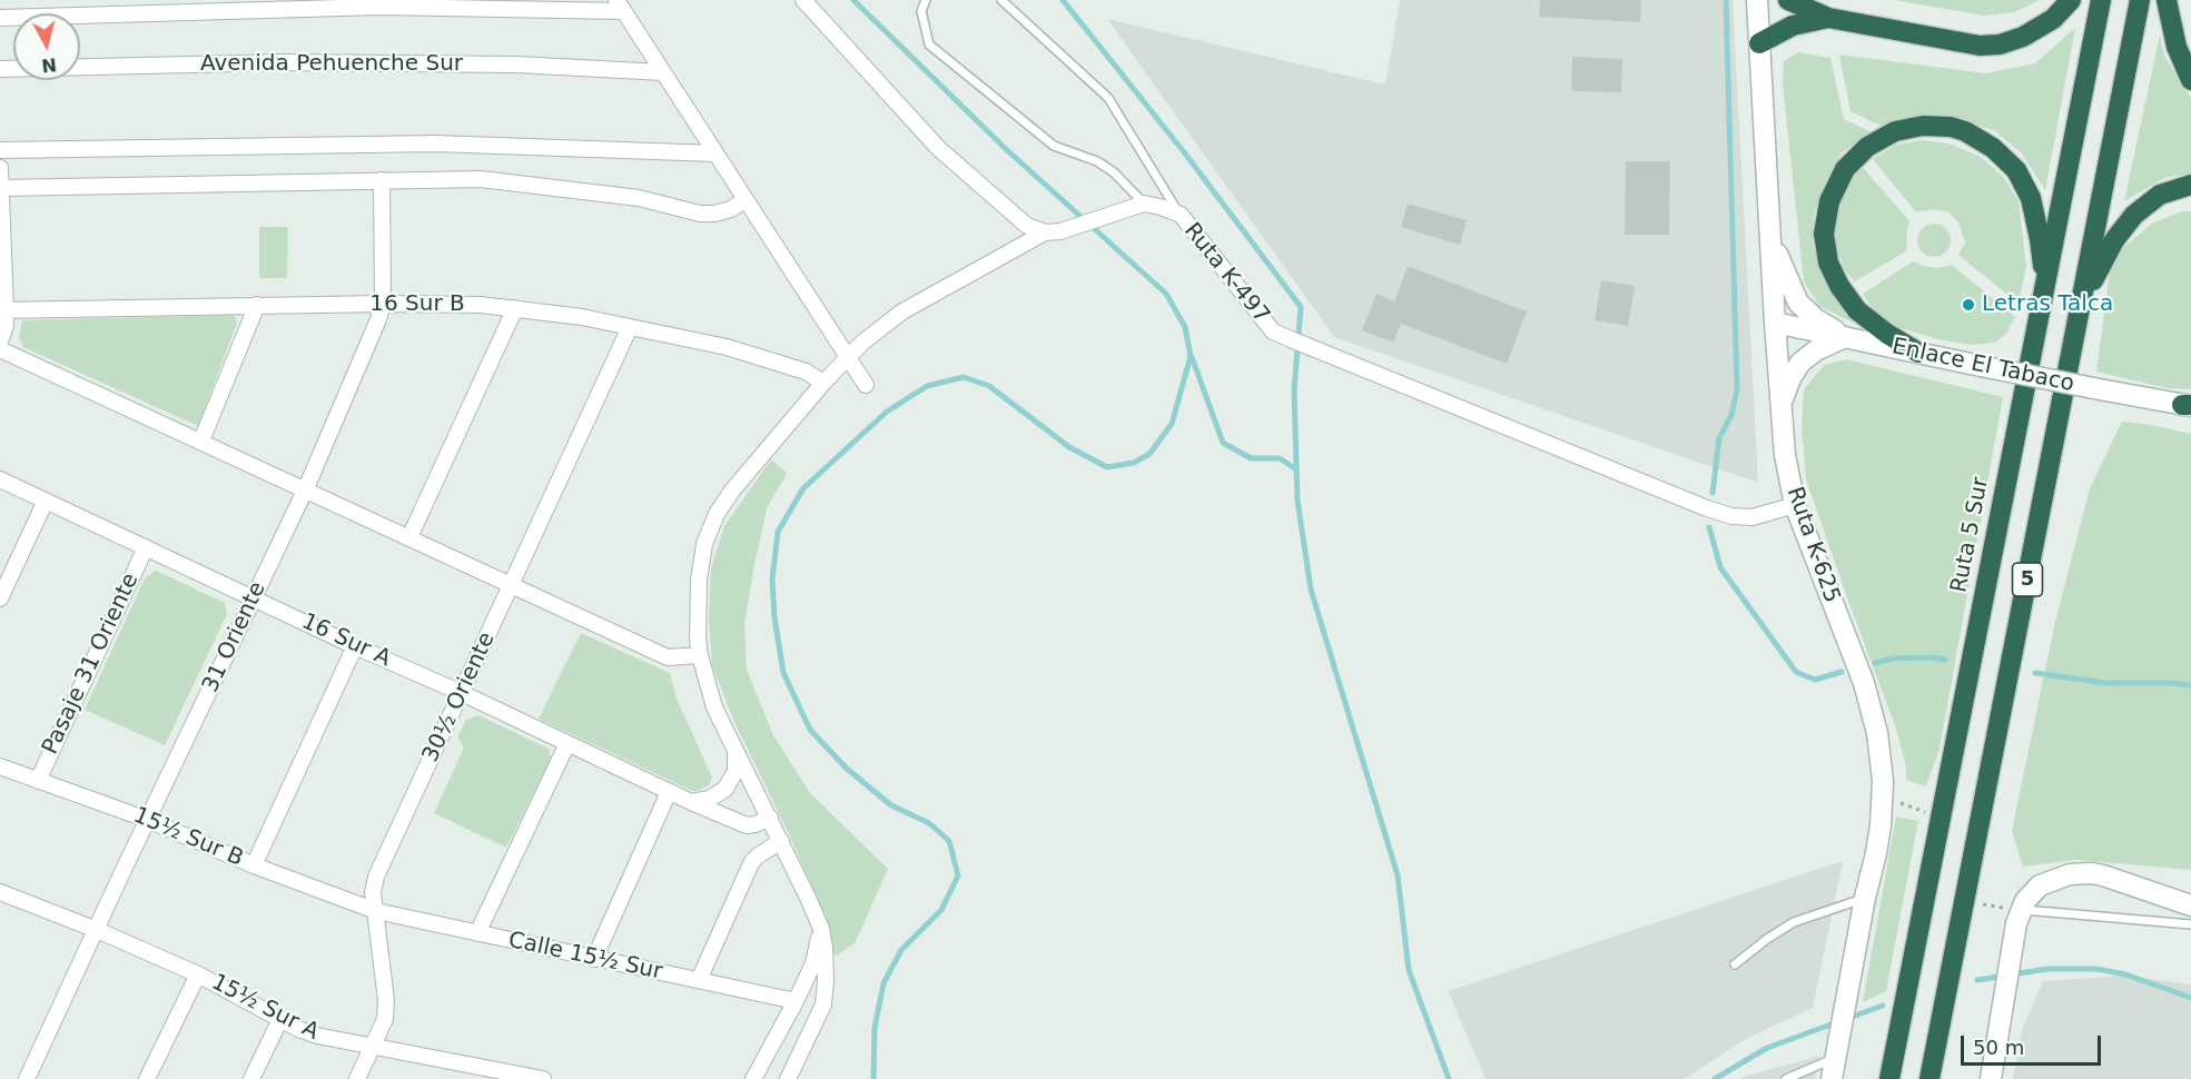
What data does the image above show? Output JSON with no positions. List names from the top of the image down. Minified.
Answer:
{"streets":{"highway":["Ruta 5 Sur","5"],"main road":["Enlace El Tabaco","Ruta K-625"],"street":["Avenida Pehuenche Sur","Ruta K-497","16 Sur B","31 Oriente","16 Sur A","Pasaje 31 Oriente","30½ Oriente","15½ Sur B","Calle 15½ Sur","15½ Sur A"]},"crossings":[["Ruta K-497","Ruta K-625"],["16 Sur B","31 Oriente"],["16 Sur B","30½ Oriente"],["Enlace El Tabaco","Ruta K-625"],["31 Oriente","16 Sur A"],["31 Oriente","15½ Sur B"],["31 Oriente","15½ Sur A"],["16 Sur A","Pasaje 31 Oriente"],["16 Sur A","30½ Oriente"],["Pasaje 31 Oriente","15½ Sur B"],["30½ Oriente","15½ Sur B"],["30½ Oriente","Calle 15½ Sur"],["30½ Oriente","15½ Sur A"],["15½ Sur B","Calle 15½ Sur"]],"places":["Letras Talca"],"scale_bar":"50 m","north":"bottom"}
